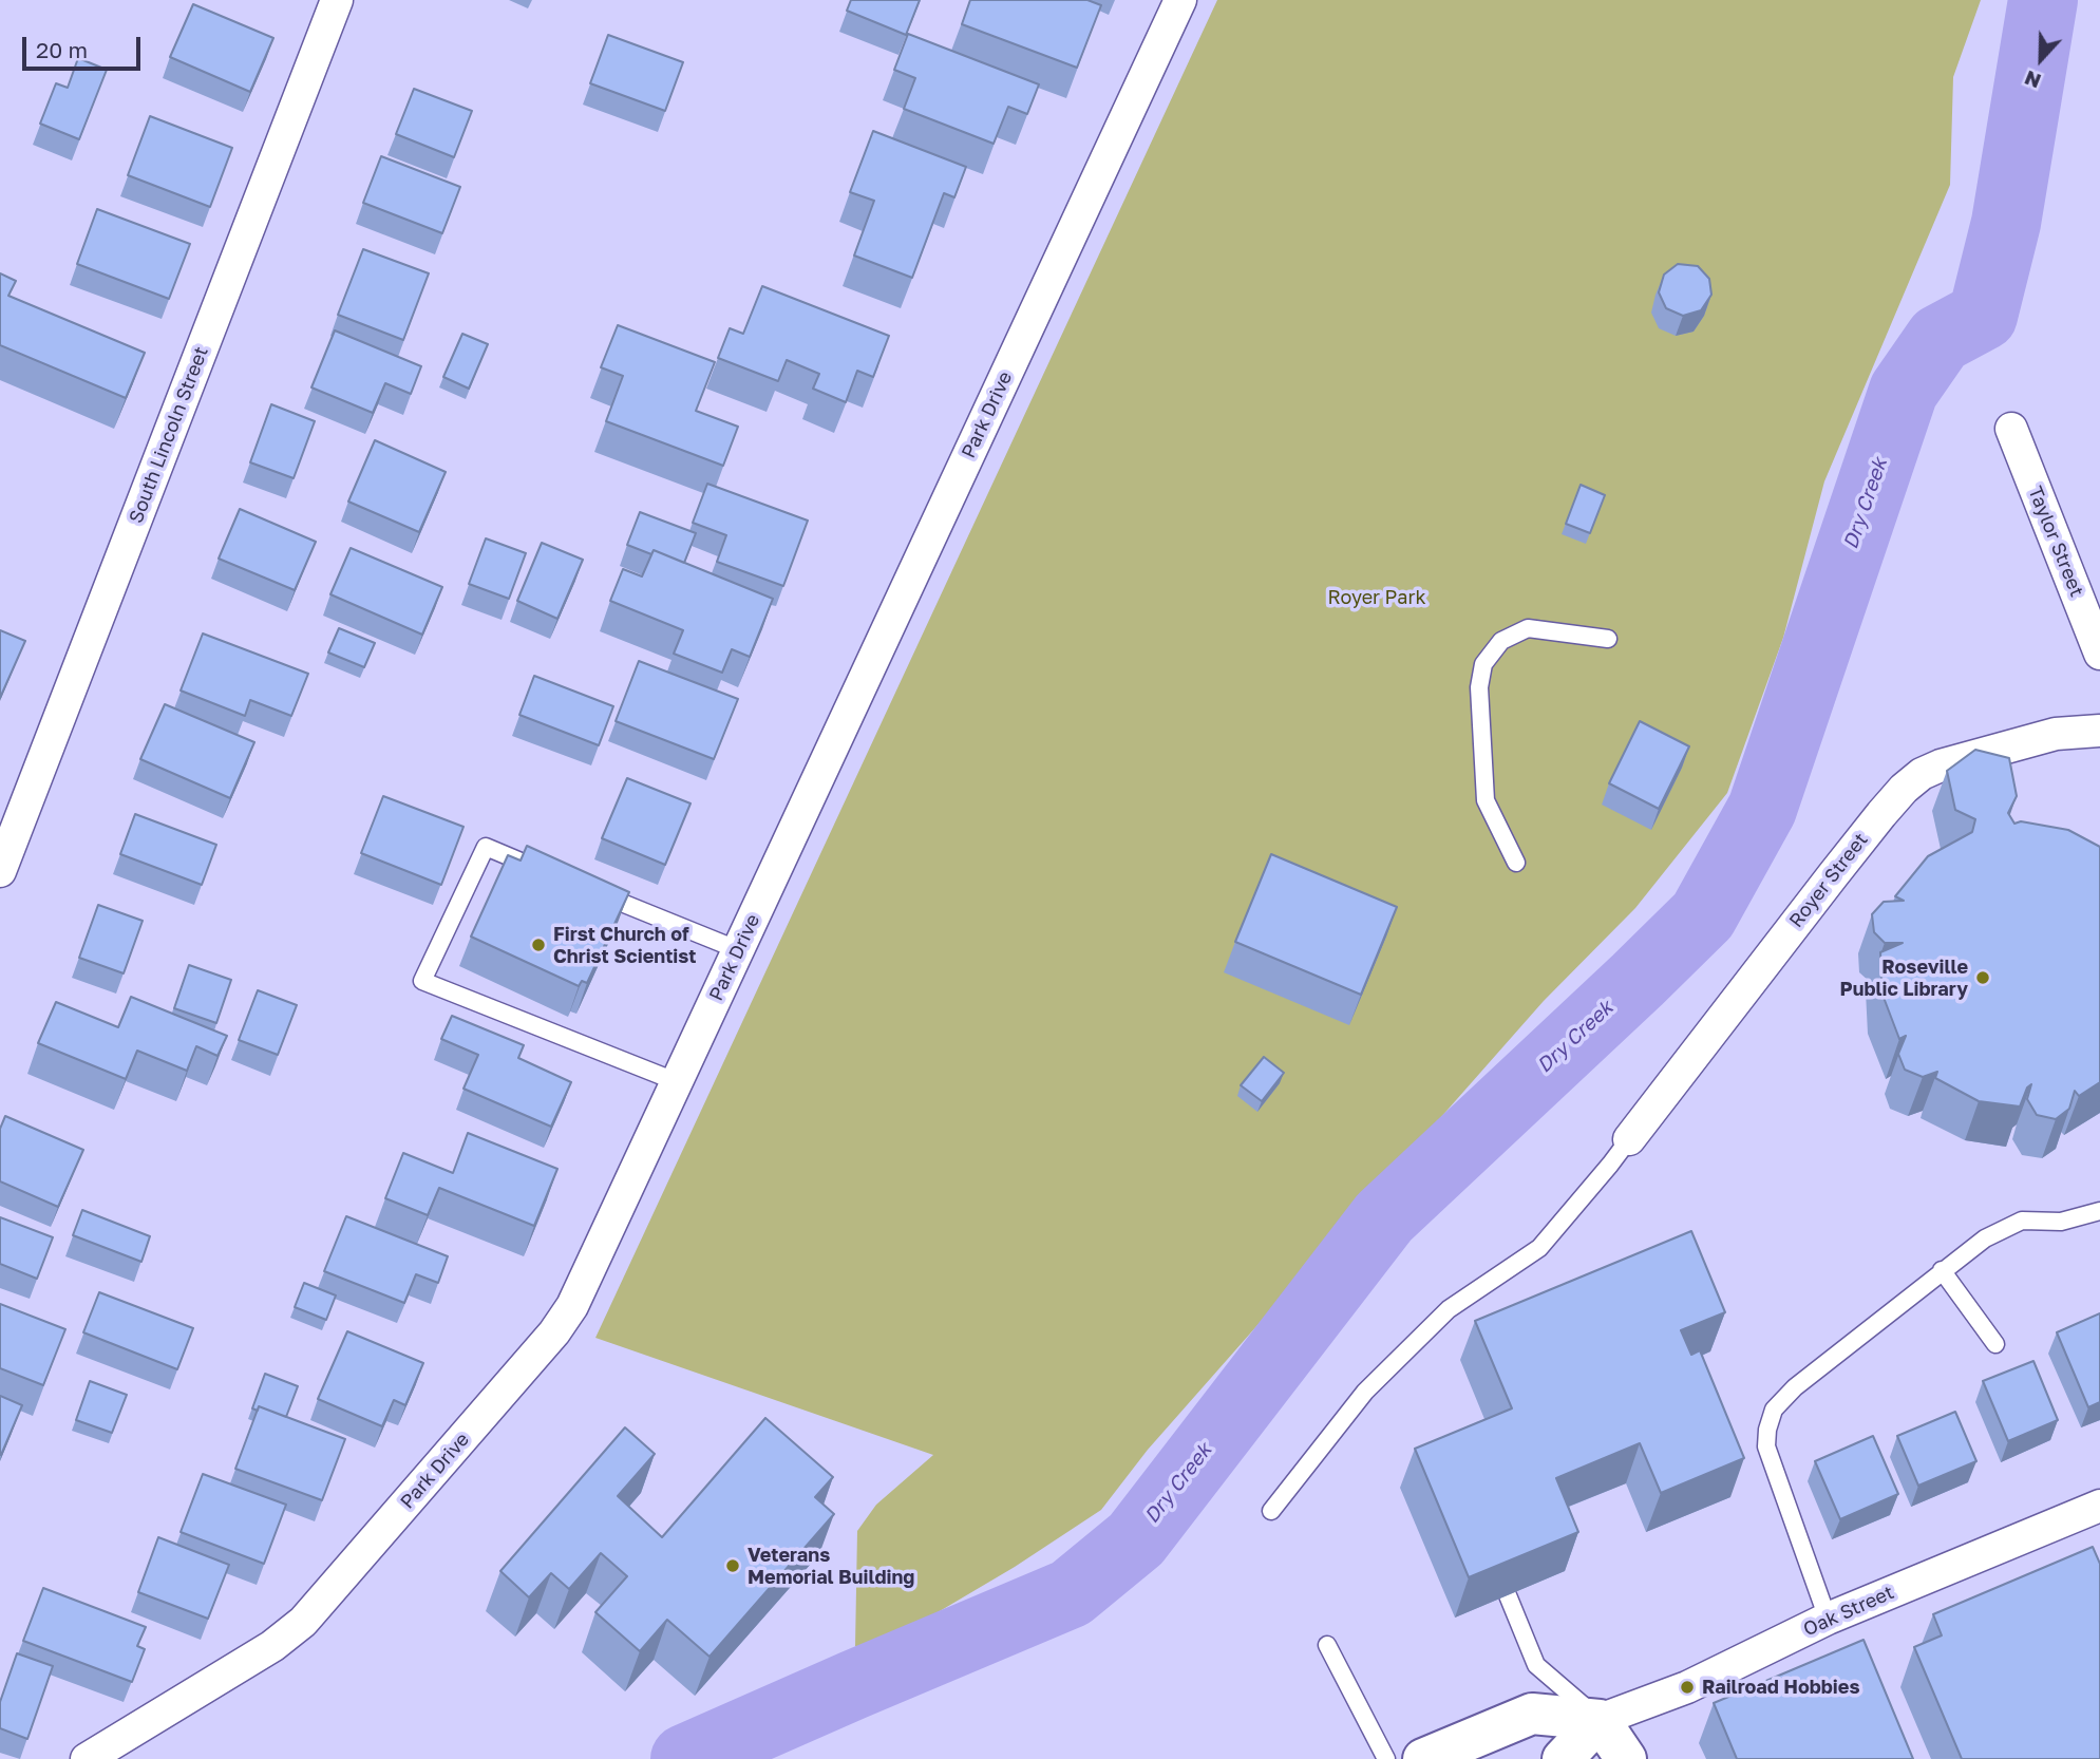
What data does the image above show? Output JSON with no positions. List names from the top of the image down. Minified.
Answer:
{"streets":{"main road":["Oak Street"],"street":["Park Drive","South Lincoln Street","Taylor Street","Royer Street"]},"water":["Dry Creek"],"parks":["Royer Park"],"places":["First Church of Christ Scientist","Roseville Public Library","Veterans Memorial Building","Railroad Hobbies"],"scale_bar":"20 m","north":"bottom"}
